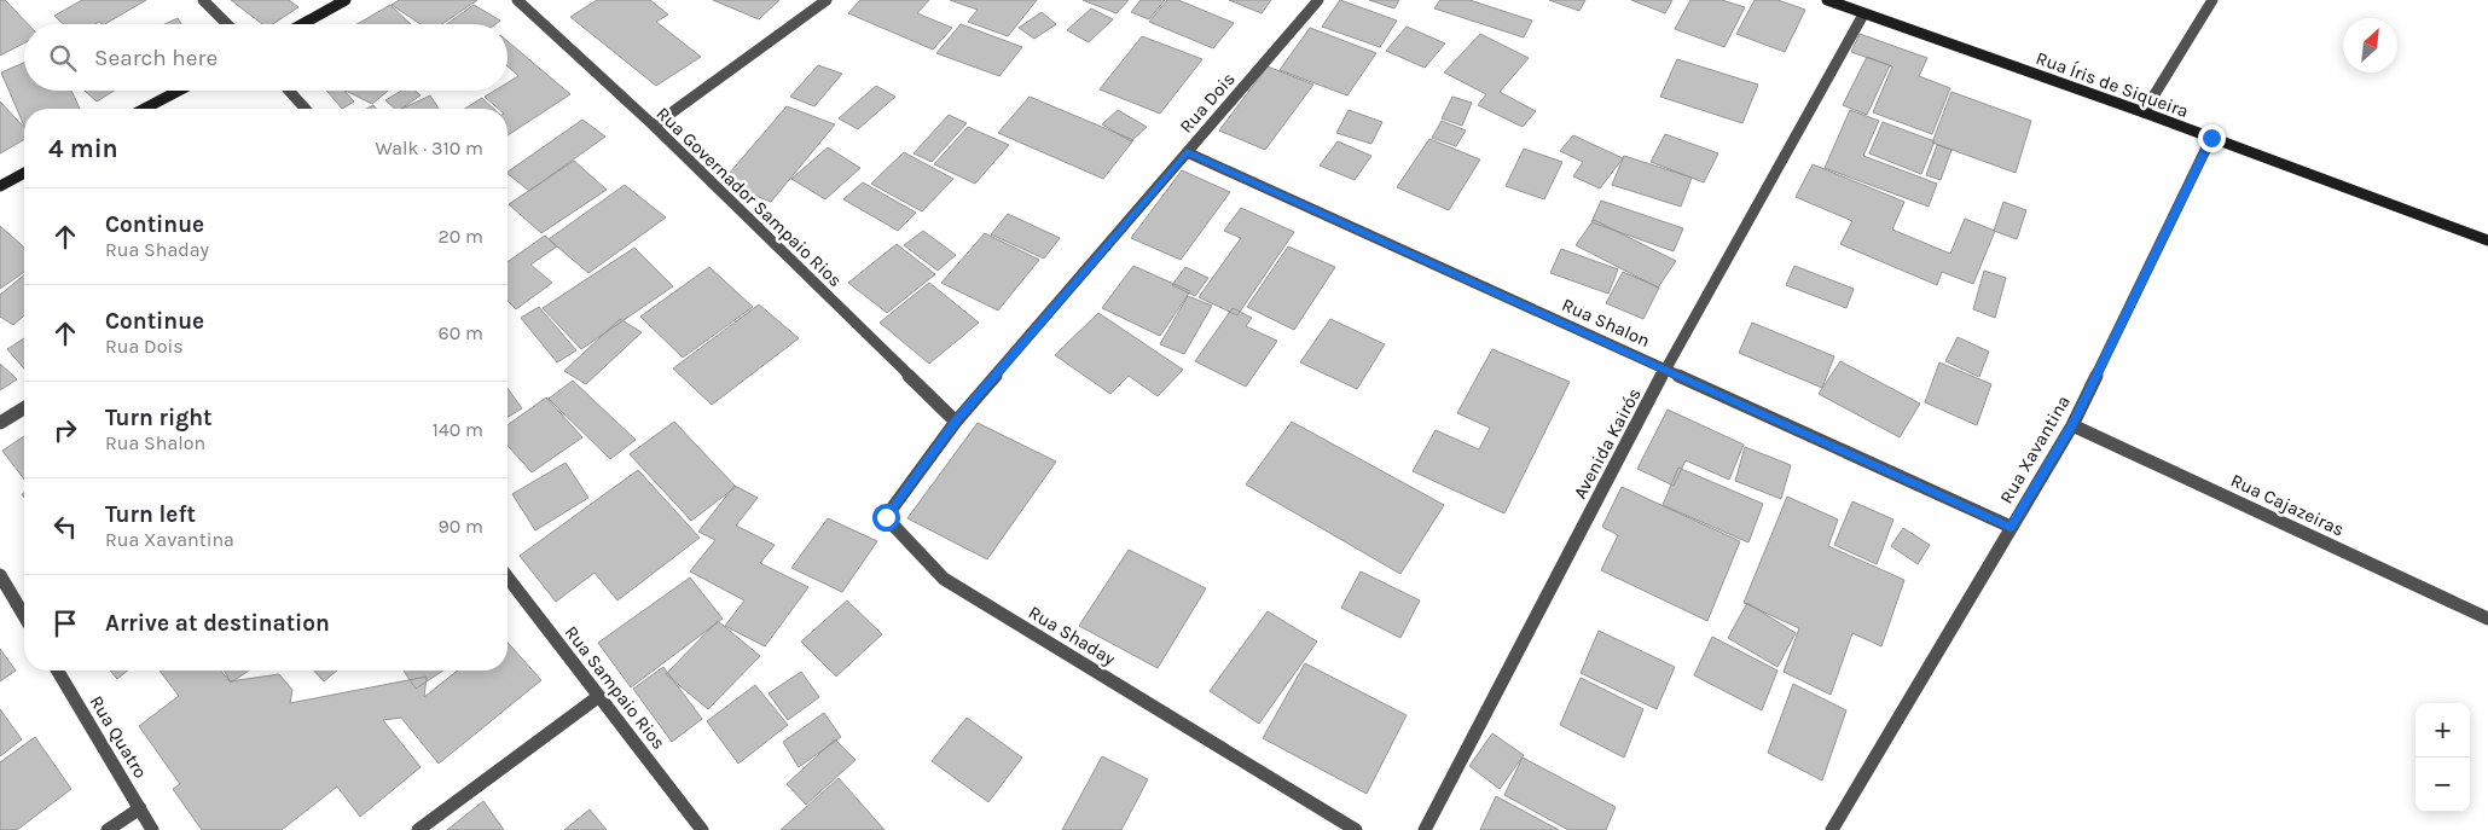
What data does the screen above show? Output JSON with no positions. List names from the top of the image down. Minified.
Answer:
{"streets":{"street":["Rua Íris de Siqueira","Rua Dois","Rua Governador Sampaio Rios","Rua Shalon","Avenida Kairós","Rua Xavantina","Rua Cajazeiras","Rua Shaday","Rua Sampaio Rios","Rua Quatro"]},"crossings":[["Rua Íris de Siqueira","Avenida Kairós"],["Rua Íris de Siqueira","Rua Xavantina"],["Rua Dois","Rua Governador Sampaio Rios"],["Rua Dois","Rua Shalon"],["Rua Dois","Rua Shaday"],["Rua Governador Sampaio Rios","Rua Shaday"],["Rua Shalon","Avenida Kairós"],["Rua Shalon","Rua Xavantina"],["Rua Xavantina","Rua Cajazeiras"]],"north":"top right","page":{"search":"Search here","heading":["4 min","Walk · 310 m"],"list":[["Continue","Rua Shaday","20 m"],["Continue","Rua Dois","60 m"],["Turn right","Rua Shalon","140 m"],["Turn left","Rua Xavantina","90 m"],"Arrive at destination"],"map_buttons":["+","−"]}}
